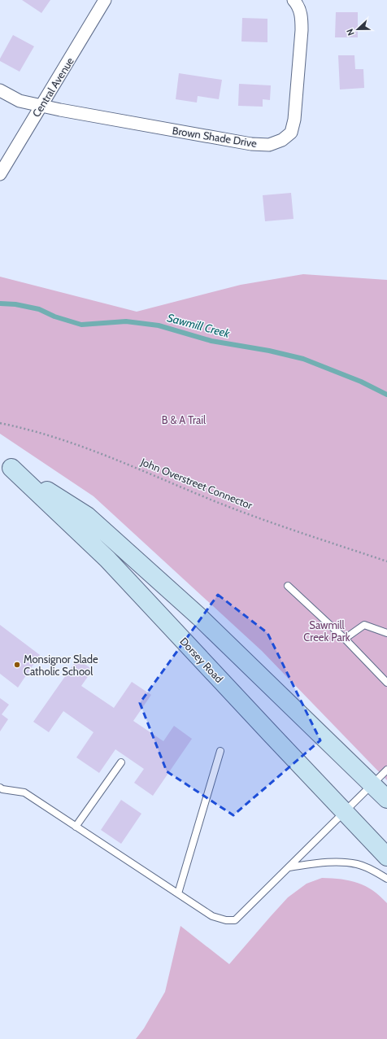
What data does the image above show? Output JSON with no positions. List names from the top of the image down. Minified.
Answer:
{"streets":{"main road":["Dorsey Road"],"street":["Central Avenue","Brown Shade Drive"],"path":["John Overstreet Connector"]},"crossings":[["Central Avenue","Brown Shade Drive"]],"water":["Sawmill Creek"],"parks":["B & A Trail","Sawmill Creek Park"],"places":["Monsignor Slade Catholic School"],"north":"left"}
